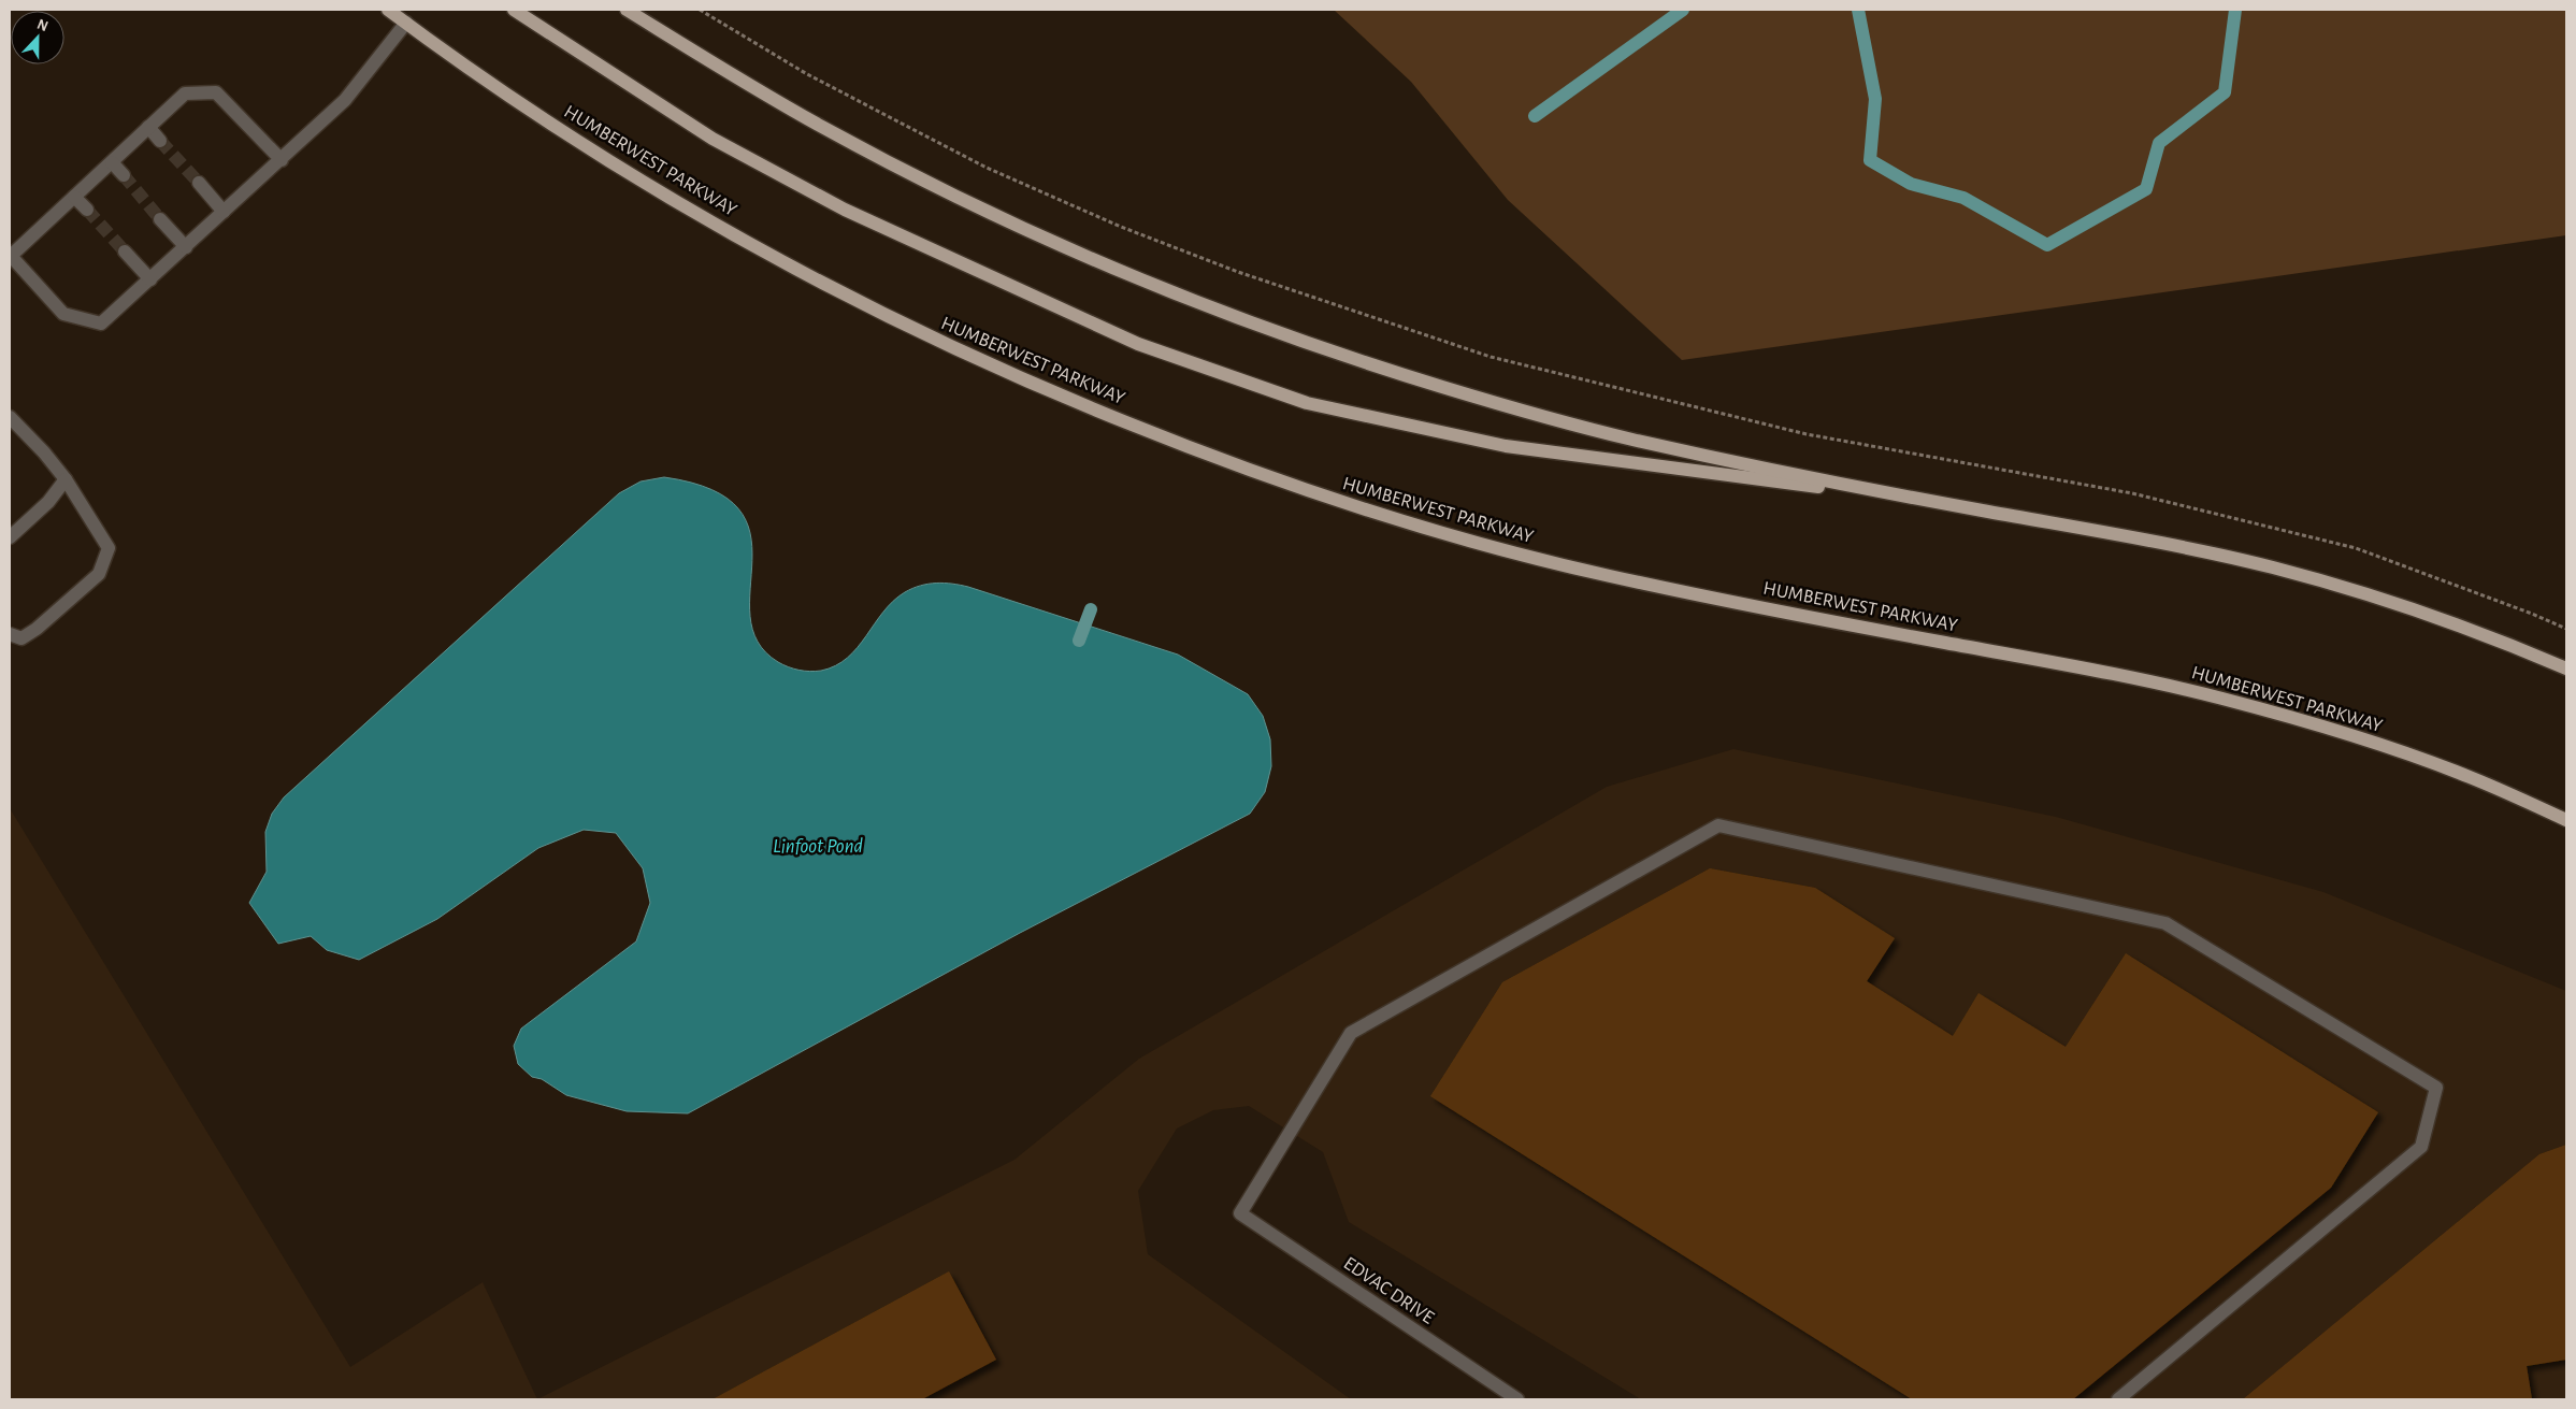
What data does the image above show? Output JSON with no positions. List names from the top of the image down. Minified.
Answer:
{"streets":{"main road":["HUMBERWEST PARKWAY"],"street":["EDVAC DRIVE"]},"water":["Linfoot Pond"],"north":"top"}
